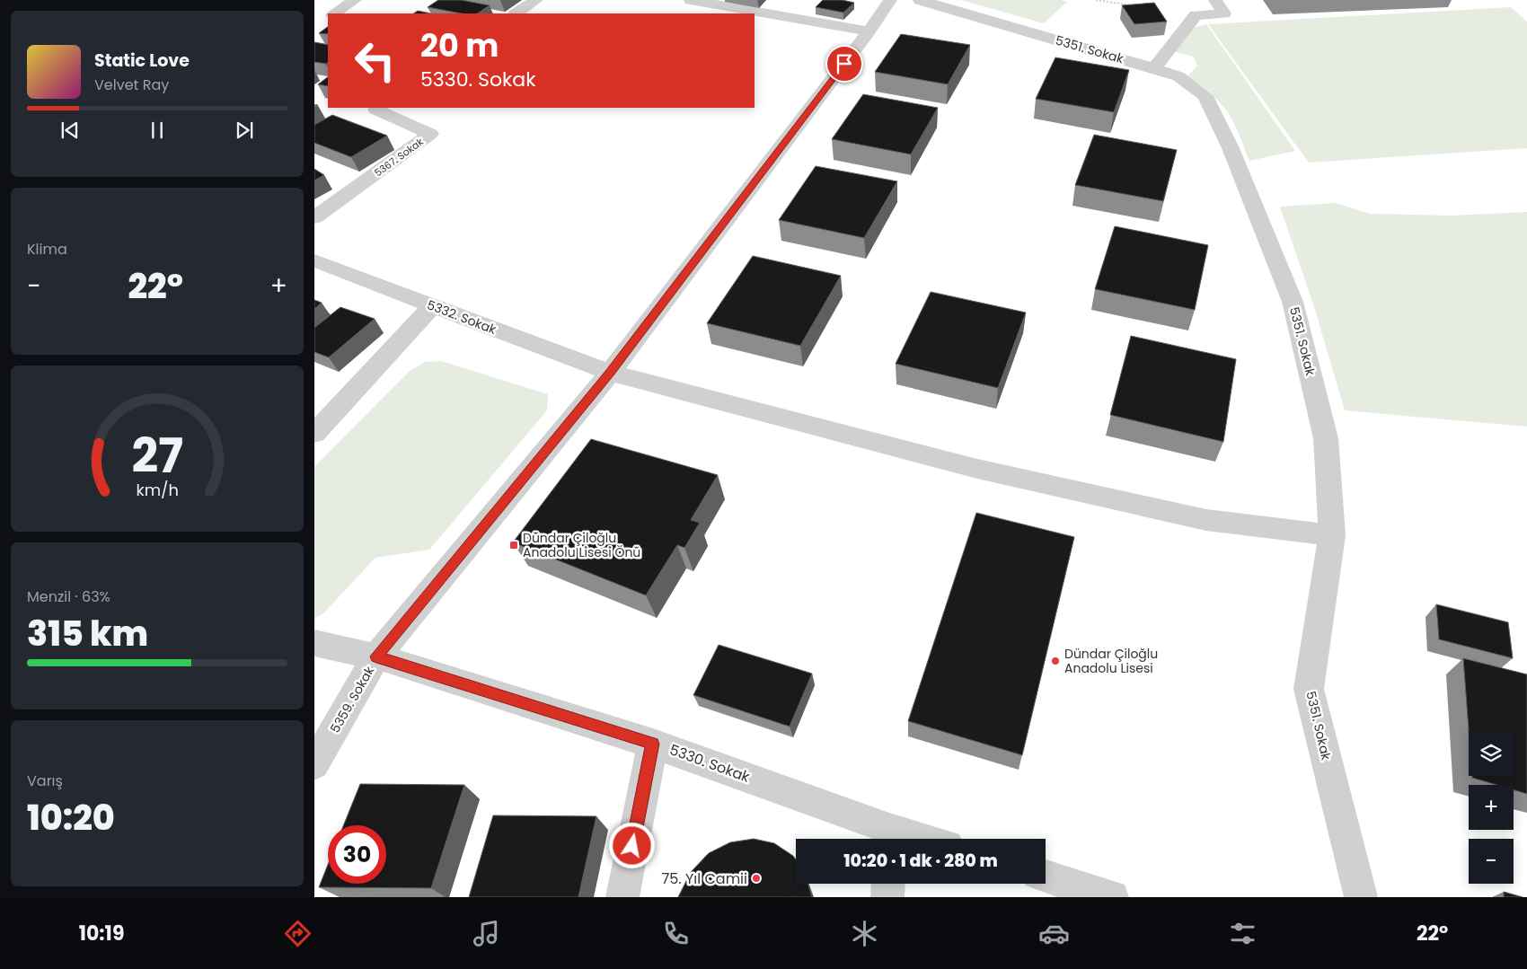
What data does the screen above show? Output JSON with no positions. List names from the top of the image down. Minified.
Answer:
{"streets":{"street":["5351. Sokak","5367. Sokak","5332. Sokak","5359. Sokak","5330. Sokak"]},"crossings":[["5351. Sokak","5332. Sokak"],["5332. Sokak","5359. Sokak"],["5359. Sokak","5330. Sokak"]],"places":{"transit":["Dündar Çiloğlu Anadolu Lisesi Önü"],"other":["Dündar Çiloğlu Anadolu Lisesi","75. Yıl Camii"]},"page":{"turn":["20 m","5330. Sokak"],"song":["Static Love","Velvet Ray"],"tile":["Klima",["Menzil · 63%","315 km"],["Varış","10:20"]],"heat":["−","22°","+"],"map_buttons":["+","−"],"limit":"30","trip":"10:20 · 1 dk · 280 m","tabs":["10:19","22°"],"gauge":["27","km/h"]}}
